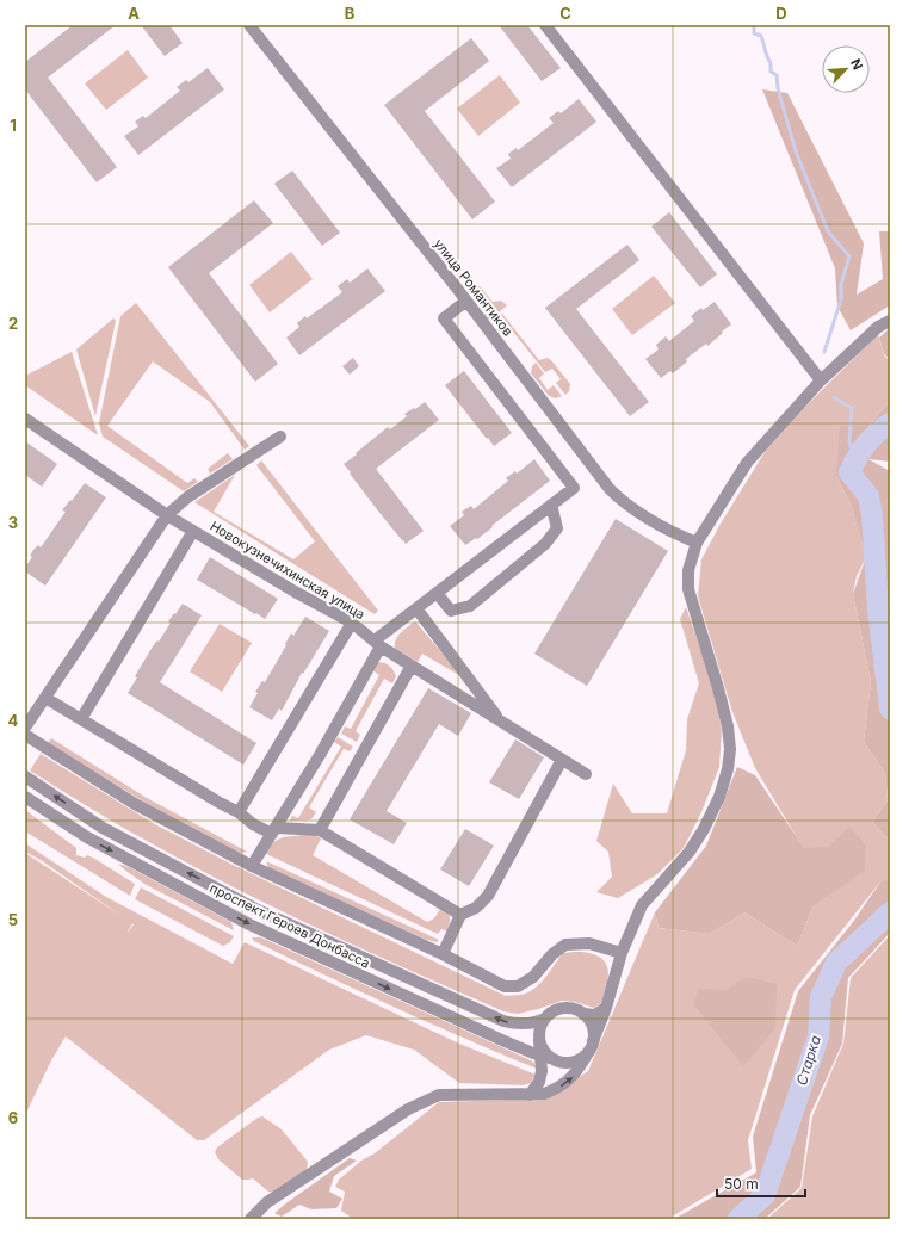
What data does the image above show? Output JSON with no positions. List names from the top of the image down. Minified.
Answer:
{"streets":{"street":["улица Романтиков","Новокузнечихинская улица","проспект Героев Донбасса"]},"water":["Старка"],"scale_bar":"50 m","north":"top right","grid":{"columns":["A","B","C","D"],"rows":["1","2","3","4","5","6"]}}
